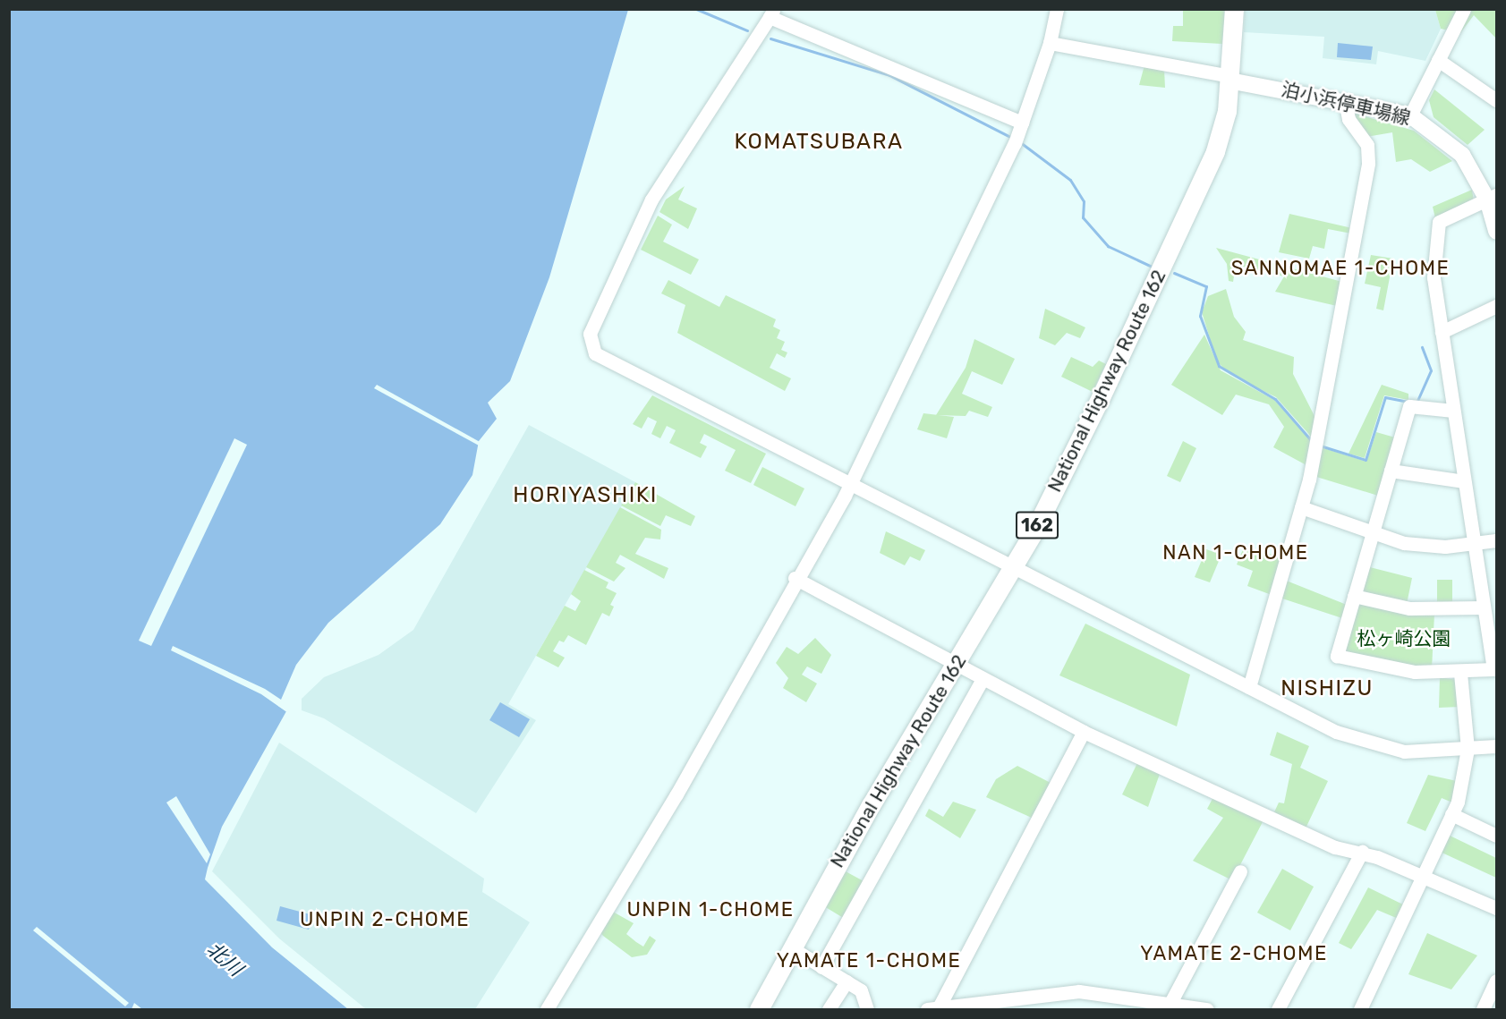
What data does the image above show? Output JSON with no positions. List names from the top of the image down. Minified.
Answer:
{"streets":{"highway":["National Highway Route 162","162"],"main road":["泊小浜停車場線"]},"crossings":[["泊小浜停車場線","National Highway Route 162"]],"districts":["KOMATSUBARA","SANNOMAE 1-CHOME","HORIYASHIKI","NAN 1-CHOME","NISHIZU","UNPIN 1-CHOME","UNPIN 2-CHOME","YAMATE 2-CHOME","YAMATE 1-CHOME"],"water":["北川"],"parks":["松ヶ崎公園"]}
